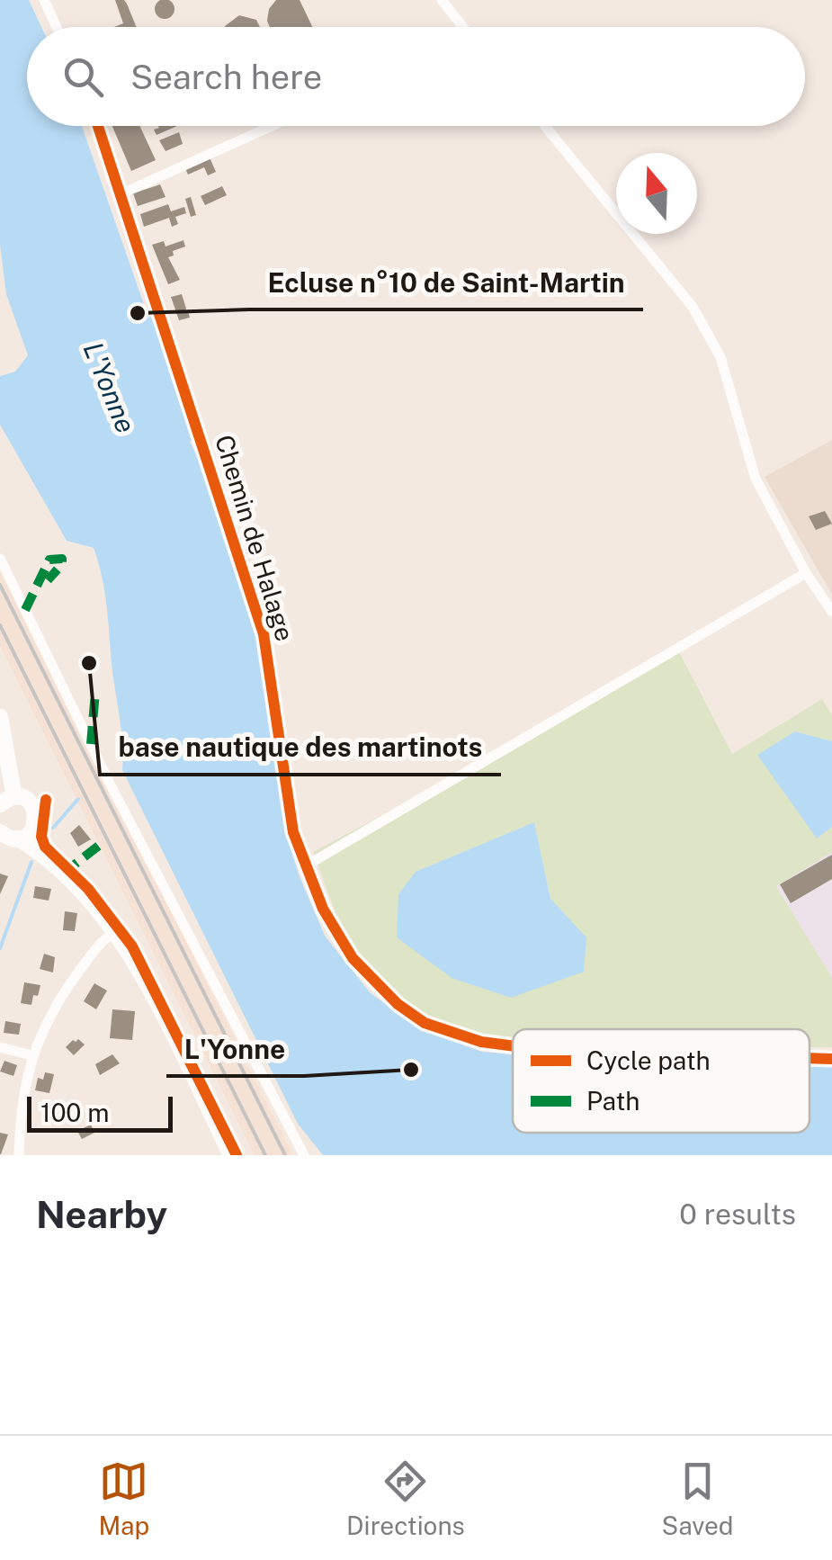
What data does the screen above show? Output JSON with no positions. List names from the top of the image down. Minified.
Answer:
{"streets":{"street":["Chemin de Halage"]},"water":["L'Yonne"],"places":["Ecluse n°10 de Saint-Martin","base nautique des martinots","L'Yonne"],"legend":["Cycle path","Path"],"scale_bar":"100 m","north":"top","page":{"search":"Search here","scale":"100 m","heading":["Nearby","0 results"],"nav":["Map","Directions","Saved"]}}
